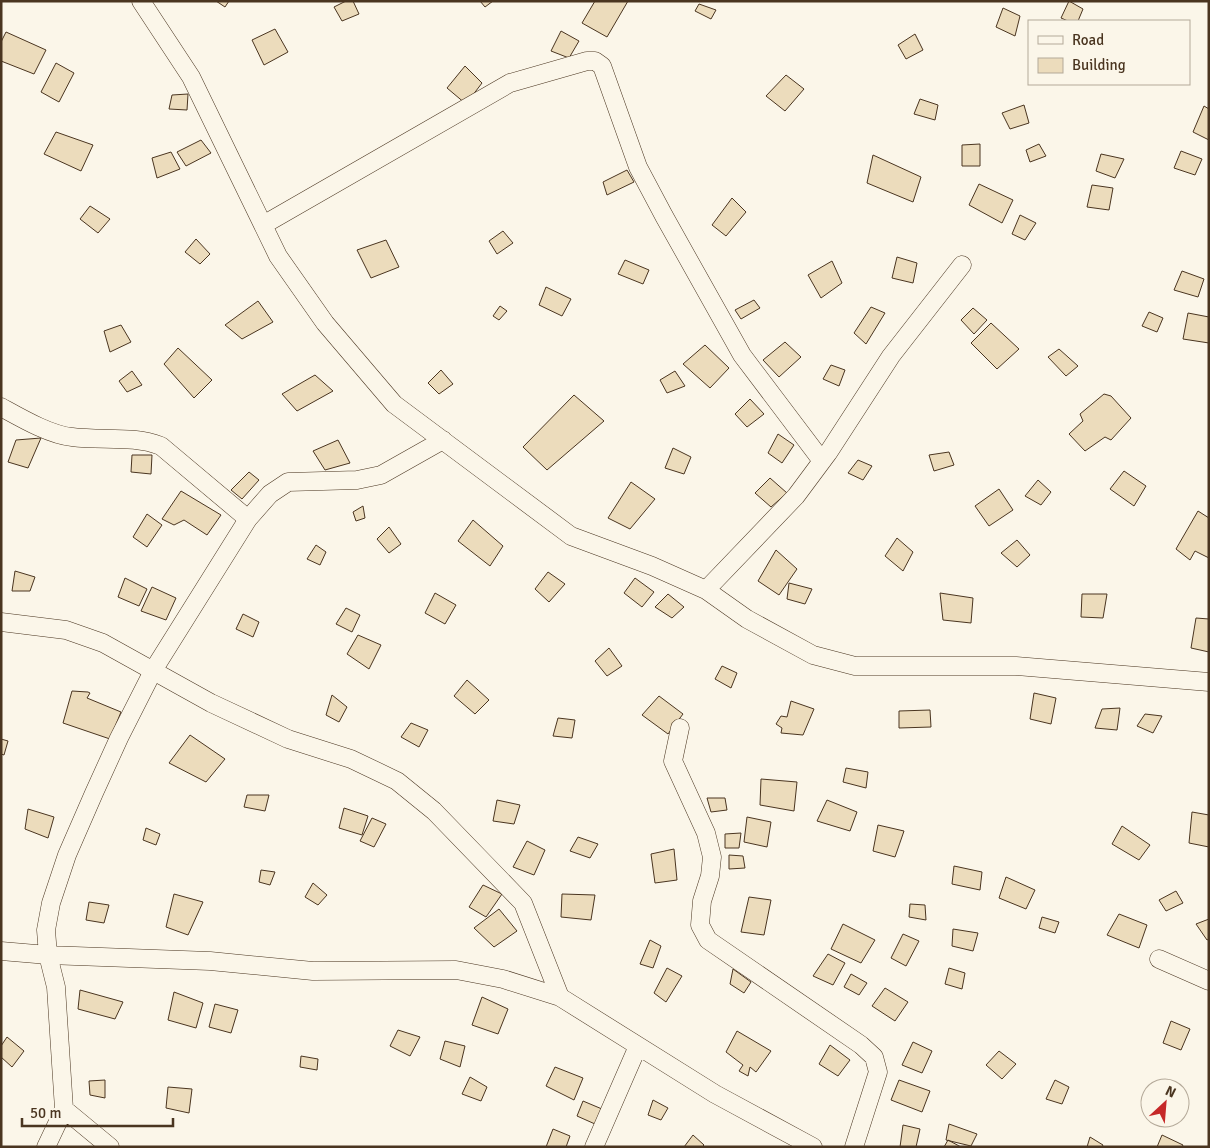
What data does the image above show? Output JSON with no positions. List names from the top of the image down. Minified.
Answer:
{"legend":["Road","Building"],"scale_bar":"50 m","north":"top right"}
